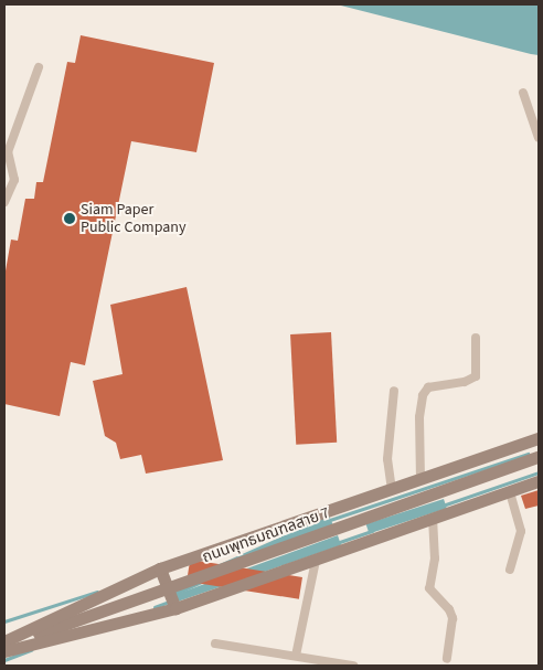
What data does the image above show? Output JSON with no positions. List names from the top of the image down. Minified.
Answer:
{"streets":{"main road":["ถนนพุทธมณฑลสาย 7"]},"places":["Siam Paper Public Company"]}
